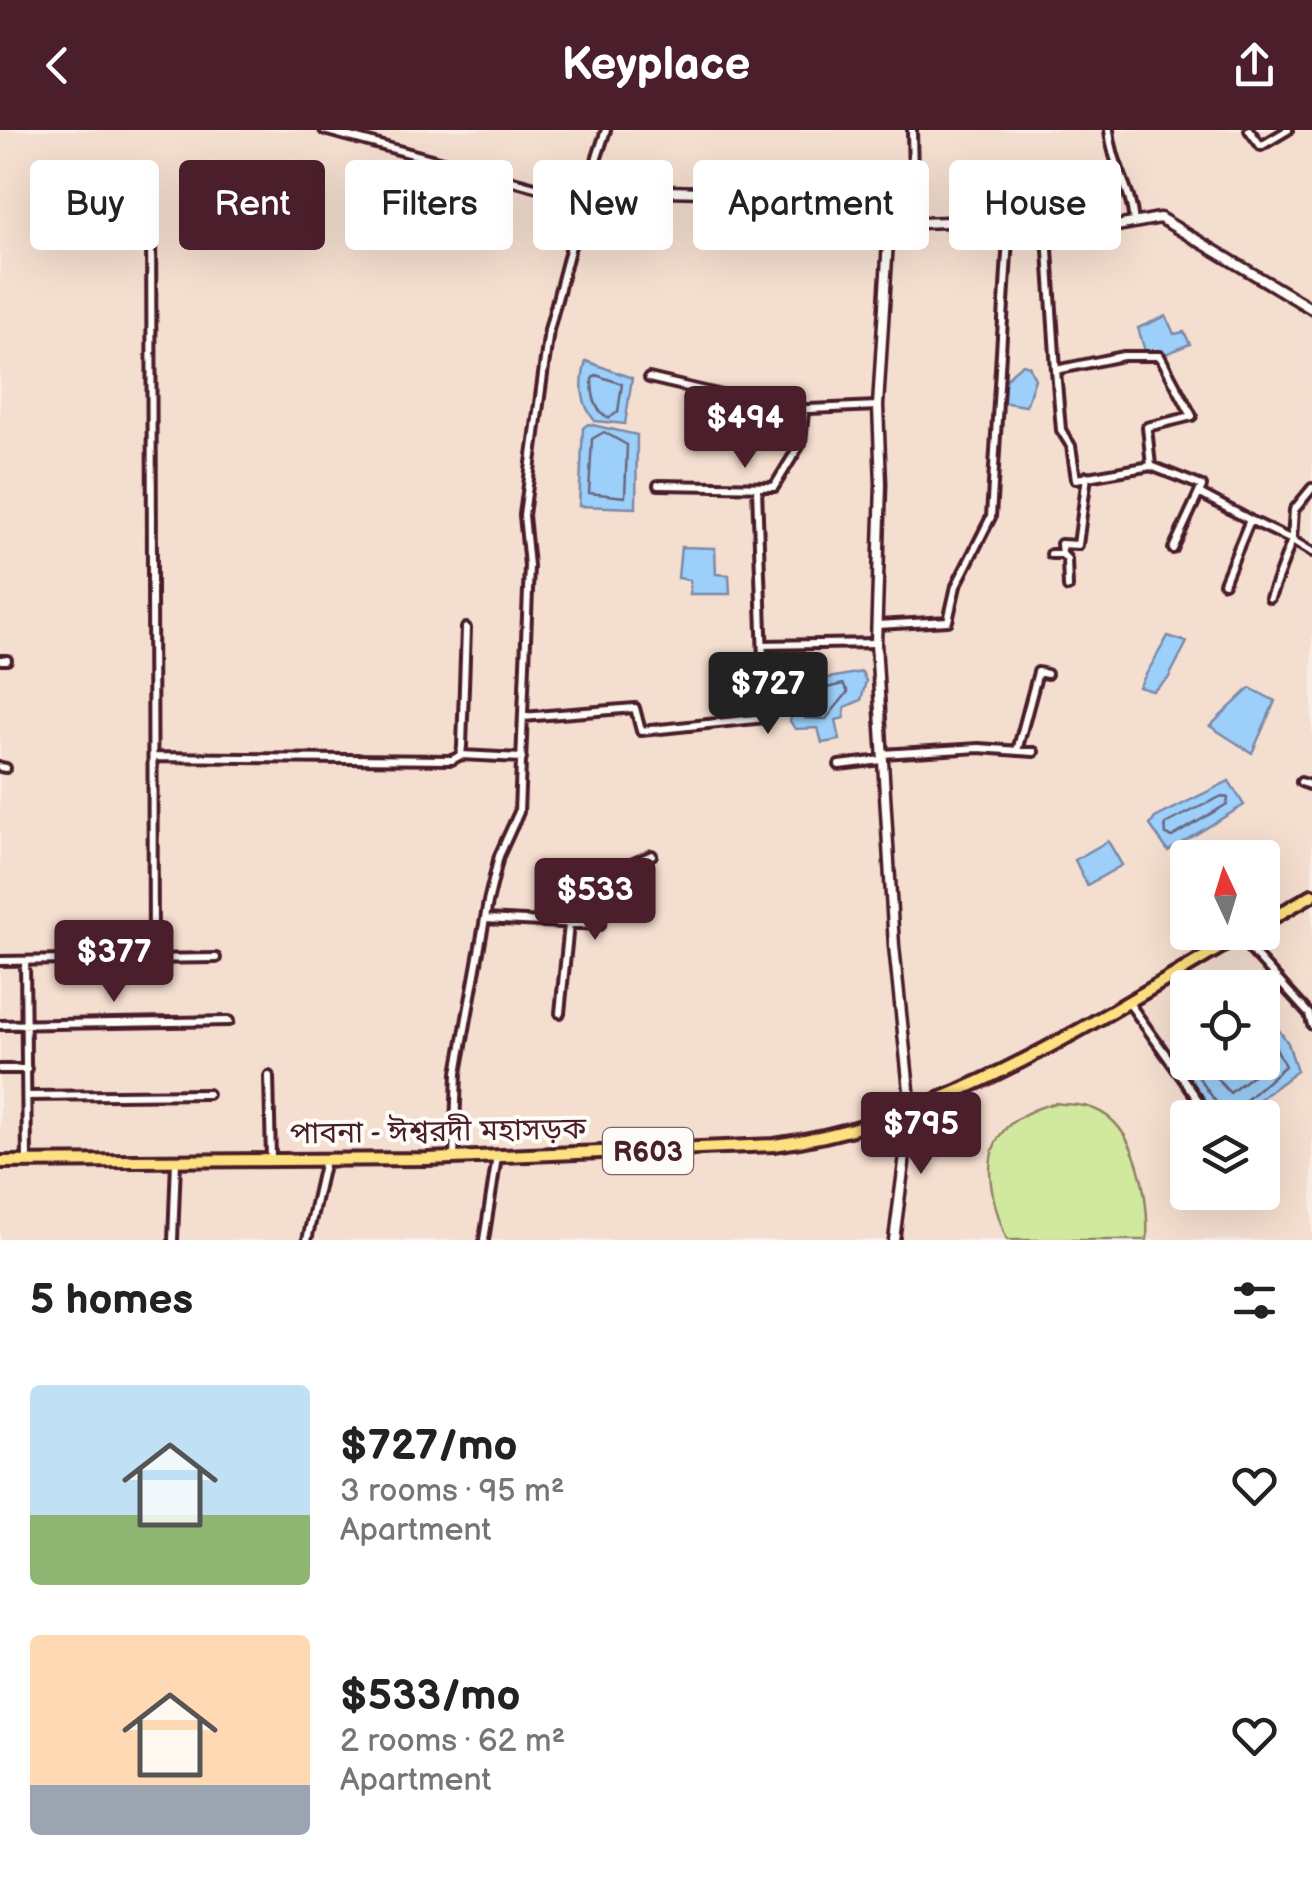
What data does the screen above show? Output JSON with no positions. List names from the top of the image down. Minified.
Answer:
{"streets":{"main road":["পাবনা - ঈশ্বরদী মহাসড়ক","R603"]},"north":"top","page":{"header":"Keyplace","chip":["Buy","Rent","Filters","New","Apartment","House"],"price":["$494","$727","$533","$377","$795"],"heading":"5 homes","list":[{"name":"$727/mo","note":"3 rooms · 95 m² · Apartment"},{"name":"$533/mo","note":"2 rooms · 62 m² · Apartment"}]}}
